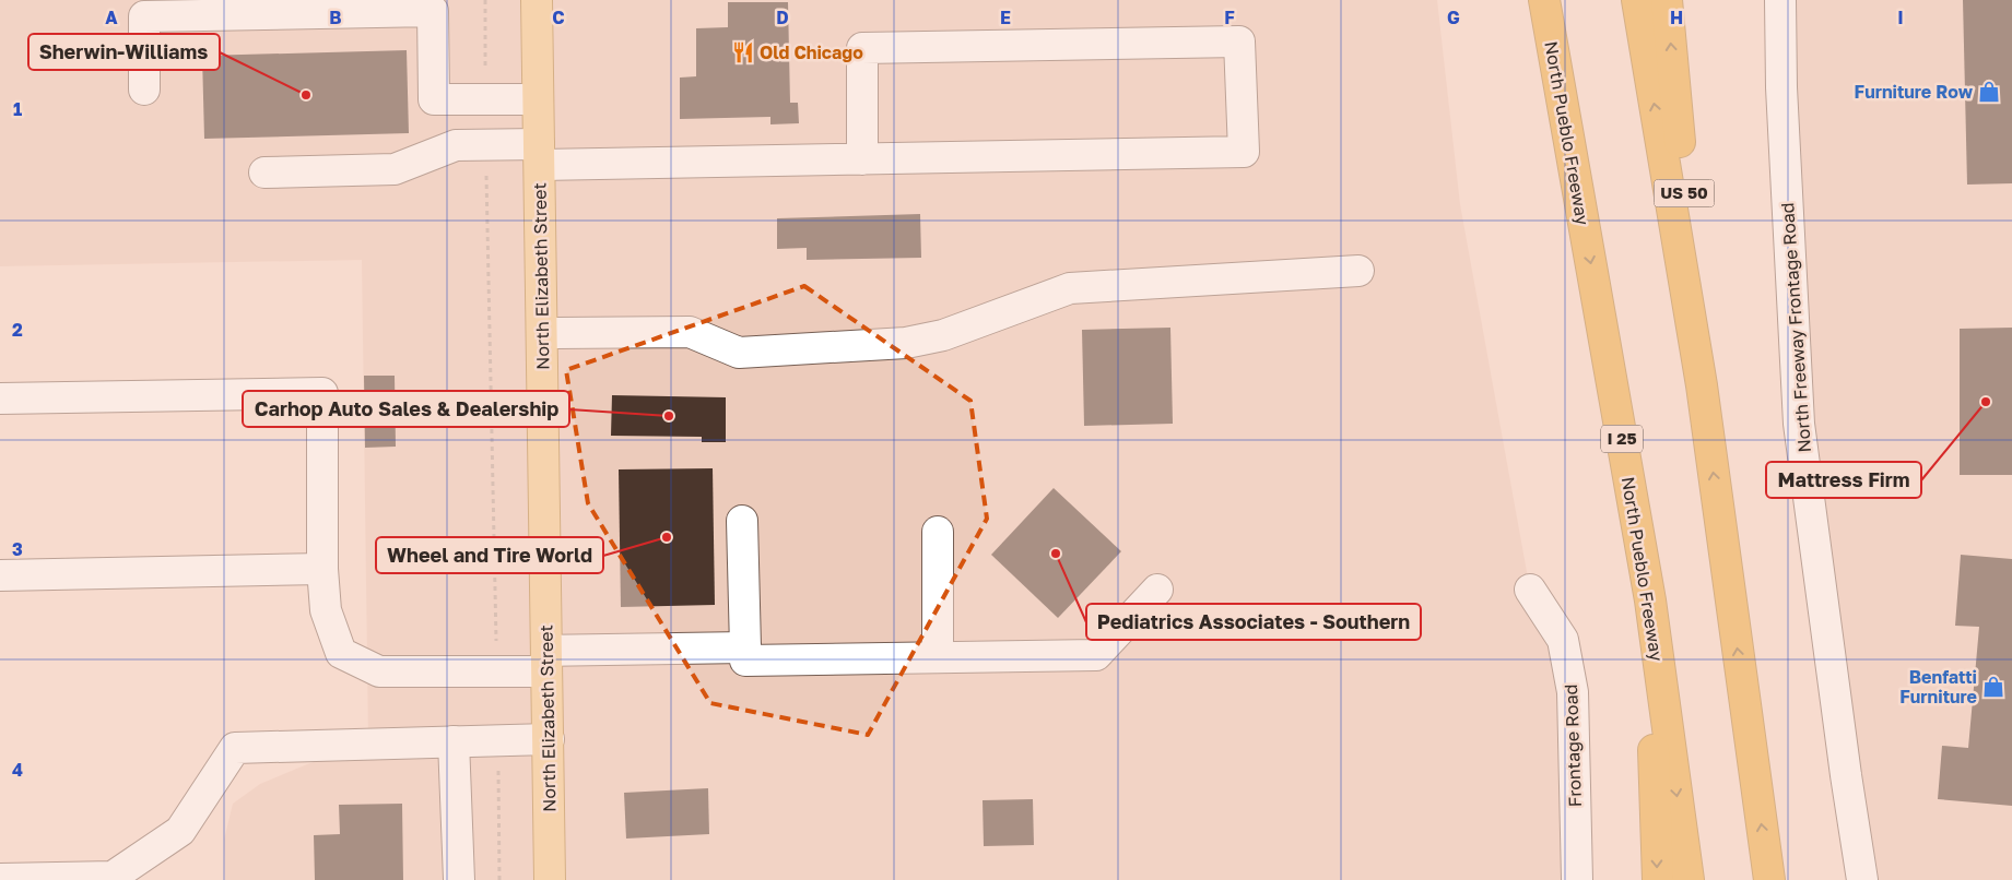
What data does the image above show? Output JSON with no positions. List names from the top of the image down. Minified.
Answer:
{"streets":{"highway":["North Pueblo Freeway","US 50","I 25"],"main road":["North Elizabeth Street"],"street":["North Freeway Frontage Road","Frontage Road"]},"places":{"restaurant":["Old Chicago"],"shop":["Furniture Row","Benfatti Furniture"],"other":["Sherwin-Williams","Mattress Firm","Carhop Auto Sales & Dealership","Wheel and Tire World","Pediatrics Associates - Southern"]},"grid":{"columns":["A","B","C","D","E","F","G","H","I"],"rows":["1","2","3","4"]}}
